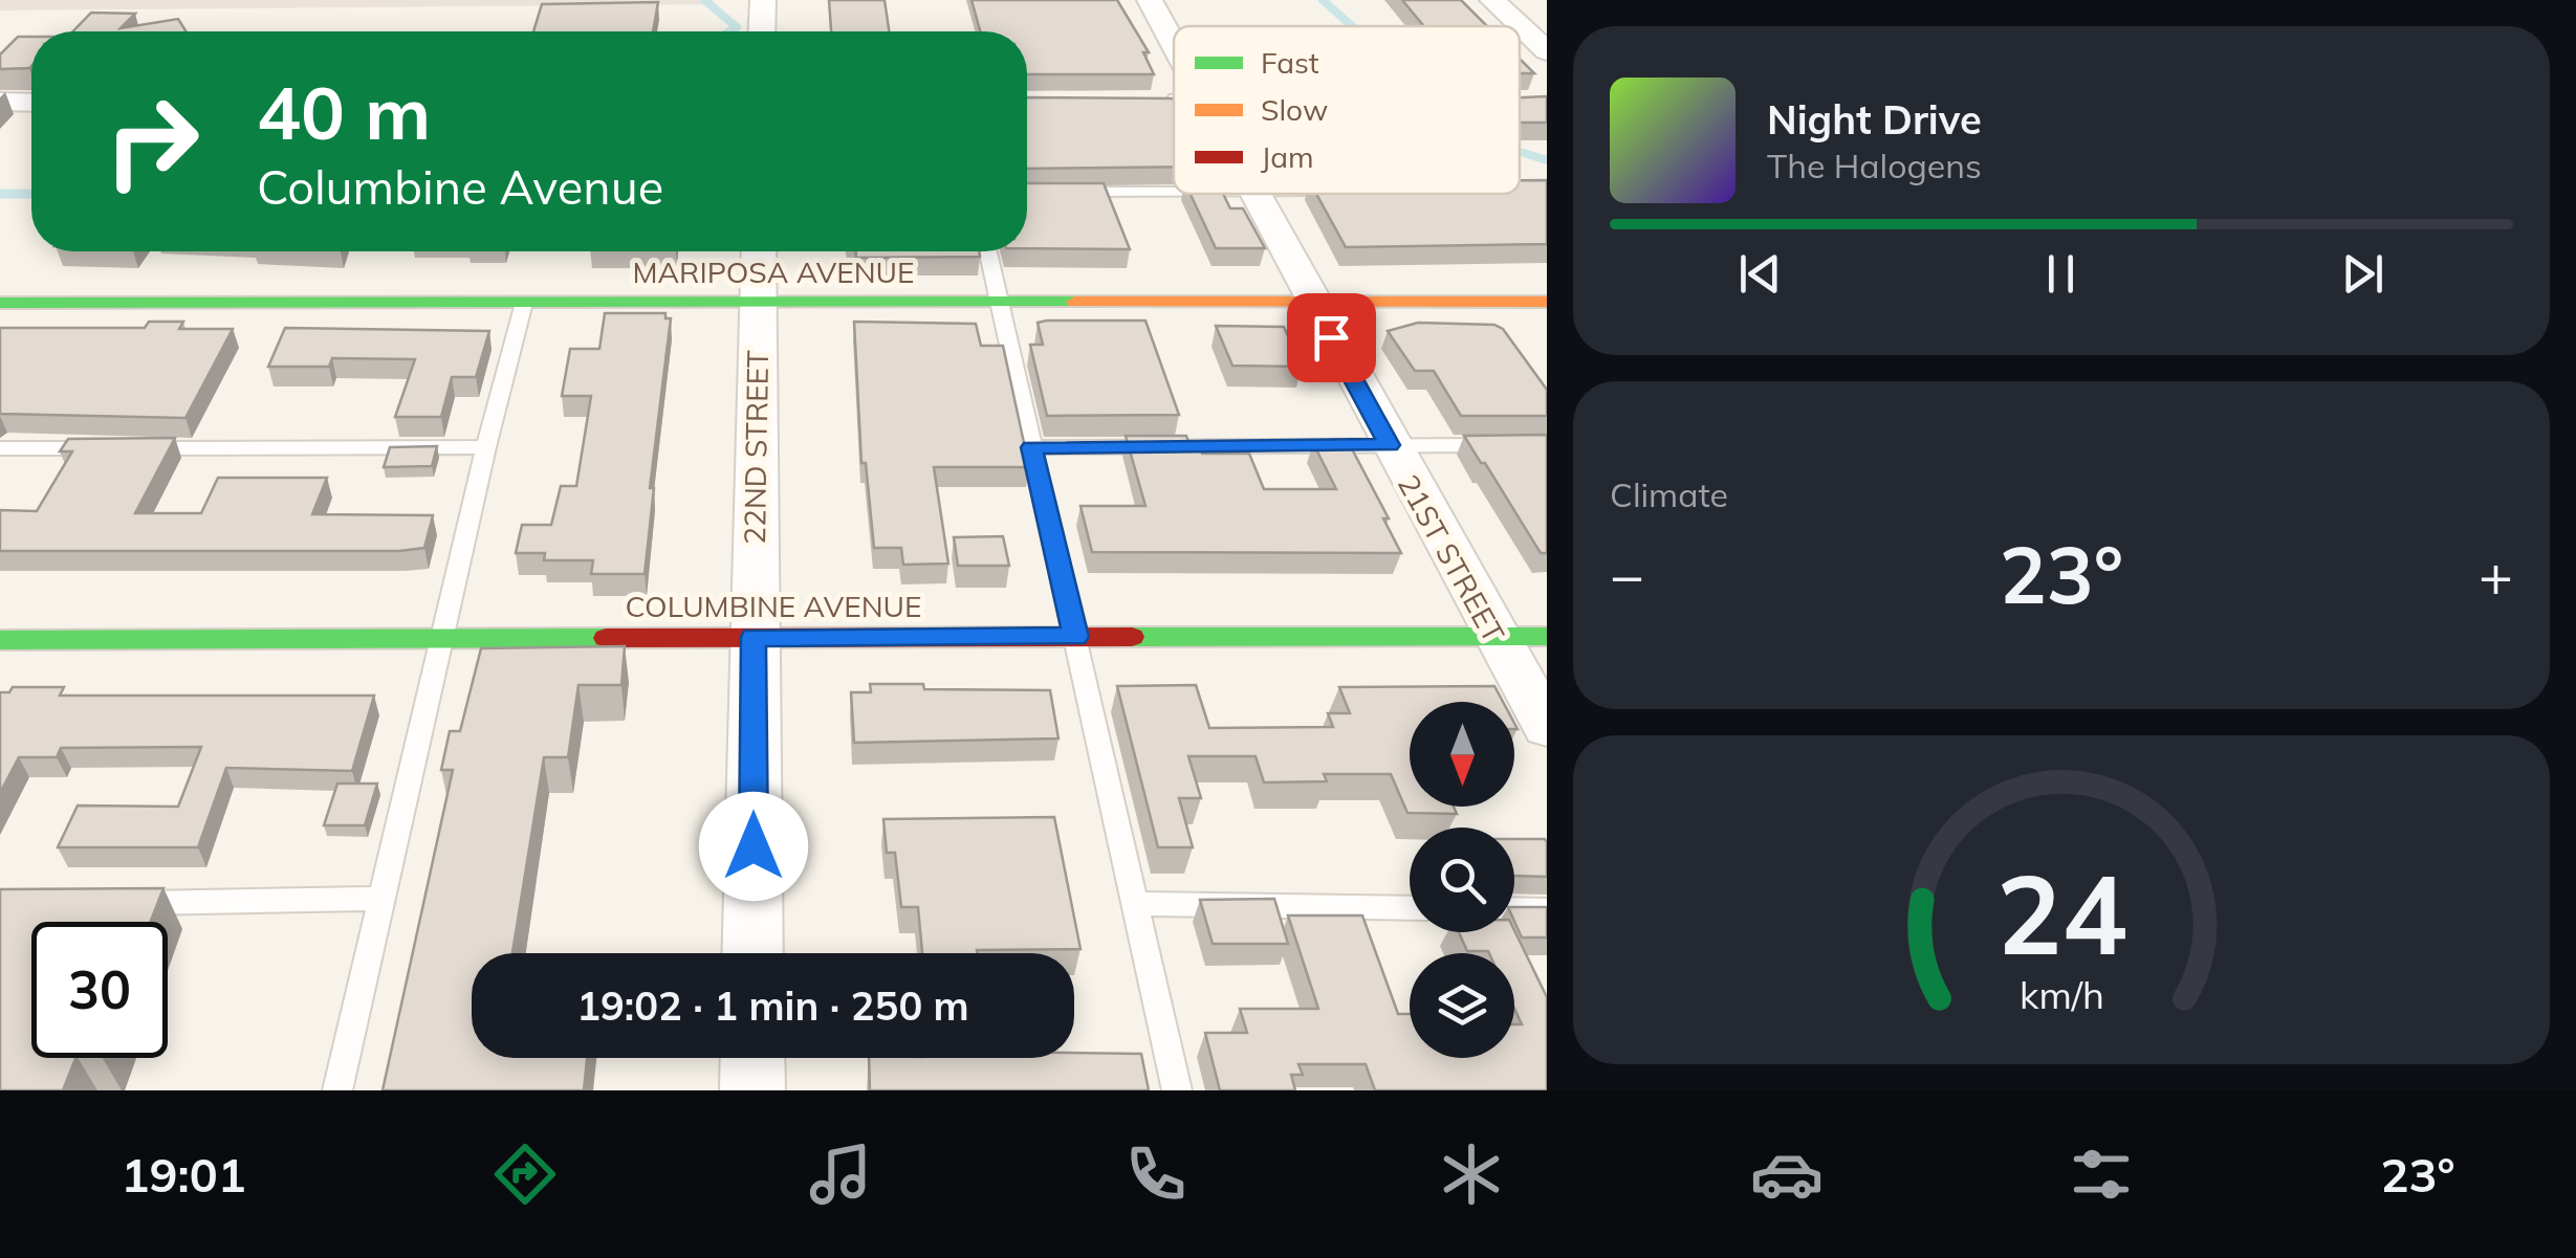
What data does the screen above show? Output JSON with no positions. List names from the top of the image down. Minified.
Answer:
{"streets":{"street":["MARIPOSA AVENUE","22ND STREET","21ST STREET","COLUMBINE AVENUE"]},"crossings":[["MARIPOSA AVENUE","22ND STREET"],["MARIPOSA AVENUE","21ST STREET"],["22ND STREET","COLUMBINE AVENUE"],["21ST STREET","COLUMBINE AVENUE"]],"legend":["Fast","Slow","Jam"],"north":"bottom","page":{"turn":["40 m","Columbine Avenue"],"song":["Night Drive","The Halogens"],"tile":"Climate","heat":["−","23°","+"],"limit":"30","trip":"19:02 · 1 min · 250 m","tabs":["19:01","23°"],"gauge":["24","km/h"]}}
